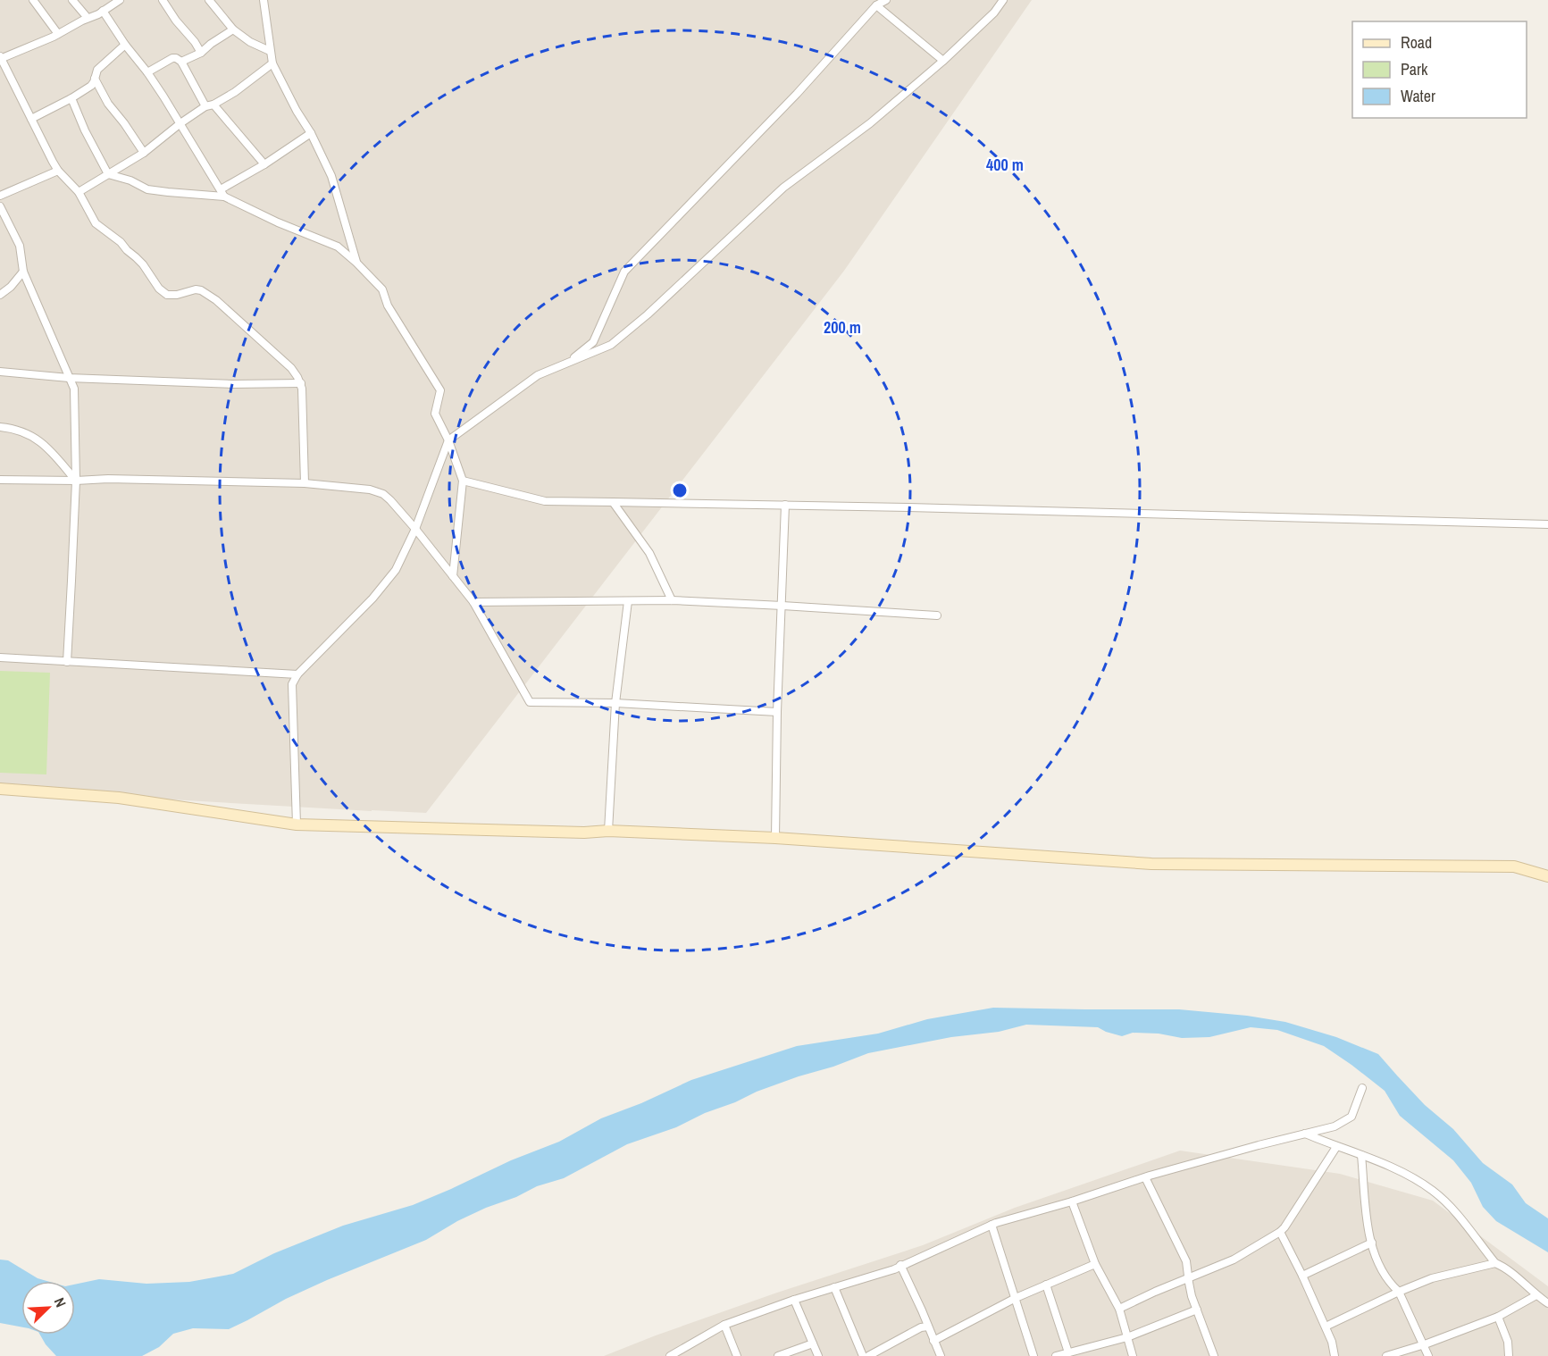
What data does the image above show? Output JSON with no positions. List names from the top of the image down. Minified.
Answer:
{"legend":["Road","Park","Water"],"north":"top right","rings":["400 m","200 m"]}
